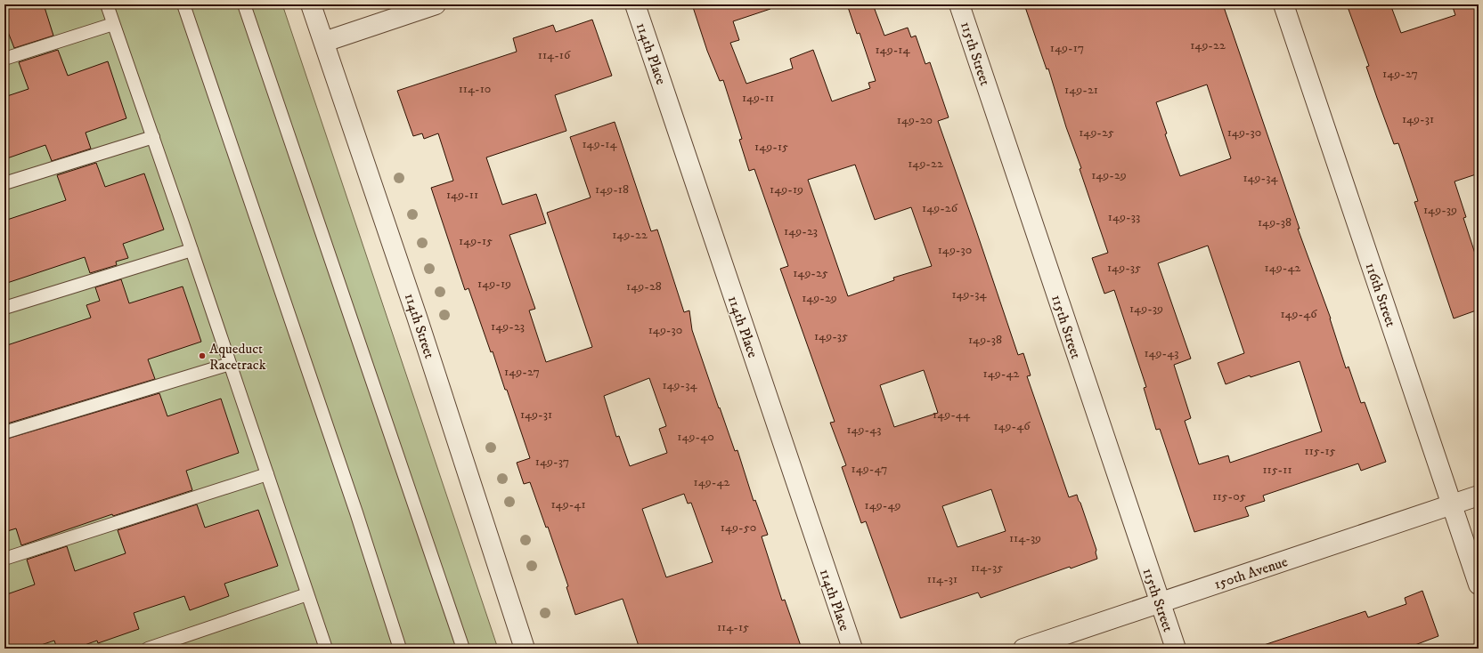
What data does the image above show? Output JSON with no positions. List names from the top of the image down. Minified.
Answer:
{"streets":{"street":["114th Place","115th Street","116th Street","114th Street","150th Avenue"]},"crossings":[["115th Street","150th Avenue"],["116th Street","150th Avenue"]],"places":["Aqueduct Racetrack"],"house_numbers":["149-22","149-17","149-14","114-16","149-27","114-10","149-21","149-11","149-31","149-20","149-25","149-30","149-14","149-15","149-22","149-29","149-34","149-18","149-19","149-11","149-26","149-39","149-33","149-38","149-23","149-22","149-15","149-30","149-35","149-42","149-25","149-19","149-28","149-34","149-29","149-39","149-46","149-23","149-30","149-35","149-38","149-43","149-27","149-42","149-34","149-31","149-44","149-46","149-43","149-40","115-15","149-37","149-47","115-11","149-42","115-05","149-41","149-49","149-50","114-39","114-35","114-31","114-15"]}
